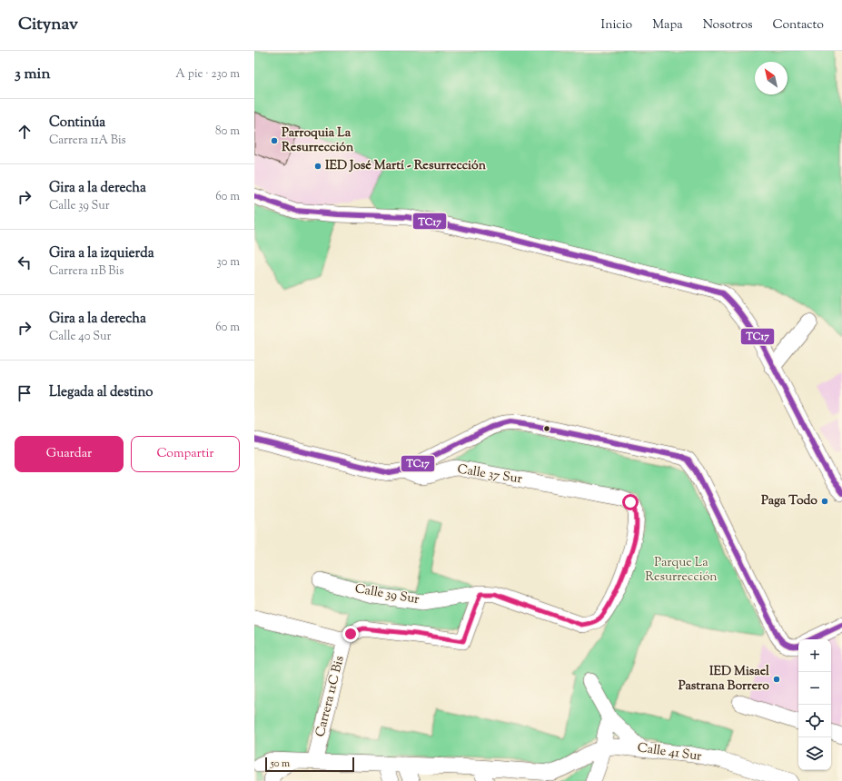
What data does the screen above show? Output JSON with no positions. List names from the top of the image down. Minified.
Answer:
{"streets":{"street":["Calle 37 Sur","Calle 39 Sur","Carrera 11C Bis","Calle 41 Sur"]},"crossings":[["Calle 37 Sur","Calle 39 Sur"]],"parks":["Parque La Resurrección"],"places":["Parroquia La Resurrección","IED José Martí - Resurrección","Paga Todo","IED Misael Pastrana Borrero"],"lines":["transit line TC17"],"scale_bar":"50 m","north":"top left","page":{"header":"Citynav","nav":["Inicio","Mapa","Nosotros","Contacto"],"heading":["3 min","A pie · 230 m"],"list":[["Continúa","Carrera 11A Bis","80 m"],["Gira a la derecha","Calle 39 Sur","60 m"],["Gira a la izquierda","Carrera 11B Bis","30 m"],["Gira a la derecha","Calle 40 Sur","60 m"],"Llegada al destino"],"buttons":["Guardar","Compartir"],"map_buttons":["+","−"],"scale":"50 m"}}
